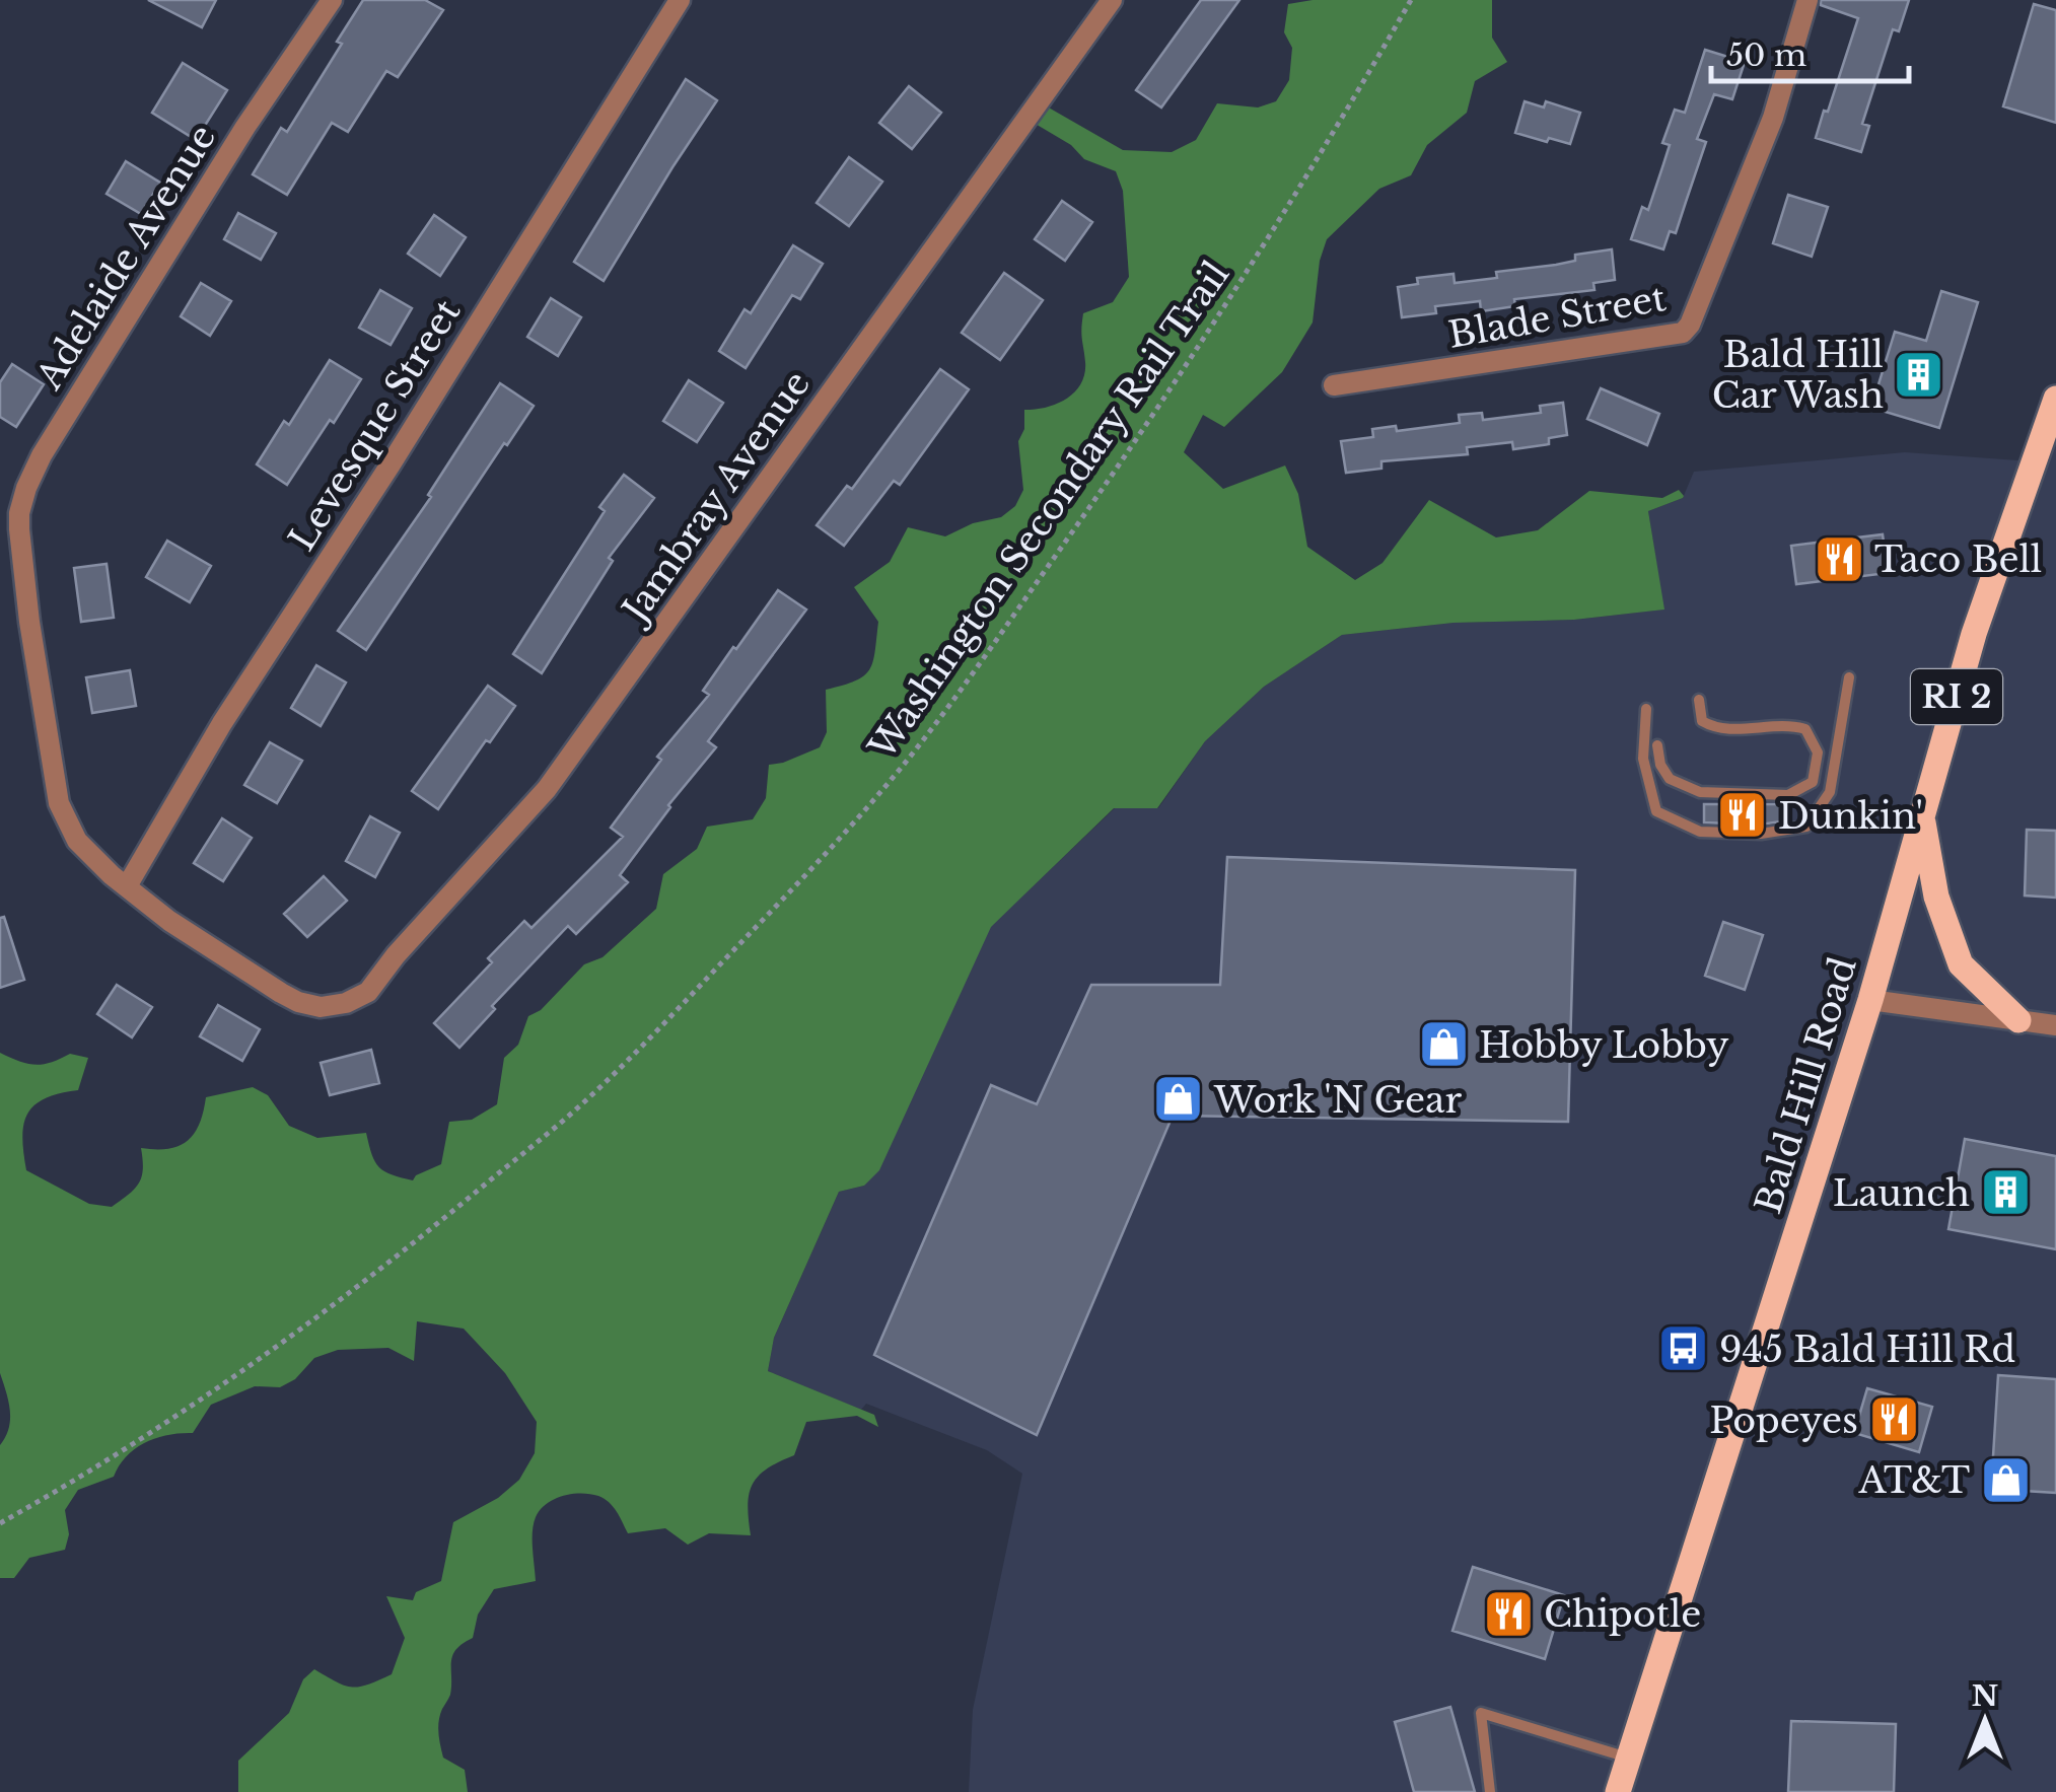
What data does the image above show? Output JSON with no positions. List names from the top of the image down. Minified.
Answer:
{"streets":{"main road":["RI 2","Bald Hill Road"],"street":["Adelaide Avenue","Blade Street","Levesque Street","Jambray Avenue"],"path":["Washington Secondary Rail Trail"]},"crossings":[["Adelaide Avenue","Levesque Street"],["Adelaide Avenue","Jambray Avenue"]],"places":{"building":["Bald Hill Car Wash","Launch"],"restaurant":["Taco Bell","Dunkin'","Popeyes","Chipotle"],"shop":["Hobby Lobby","Work 'N Gear","AT&T"],"bus stop":["945 Bald Hill Rd"]},"scale_bar":"50 m","north":"top"}
